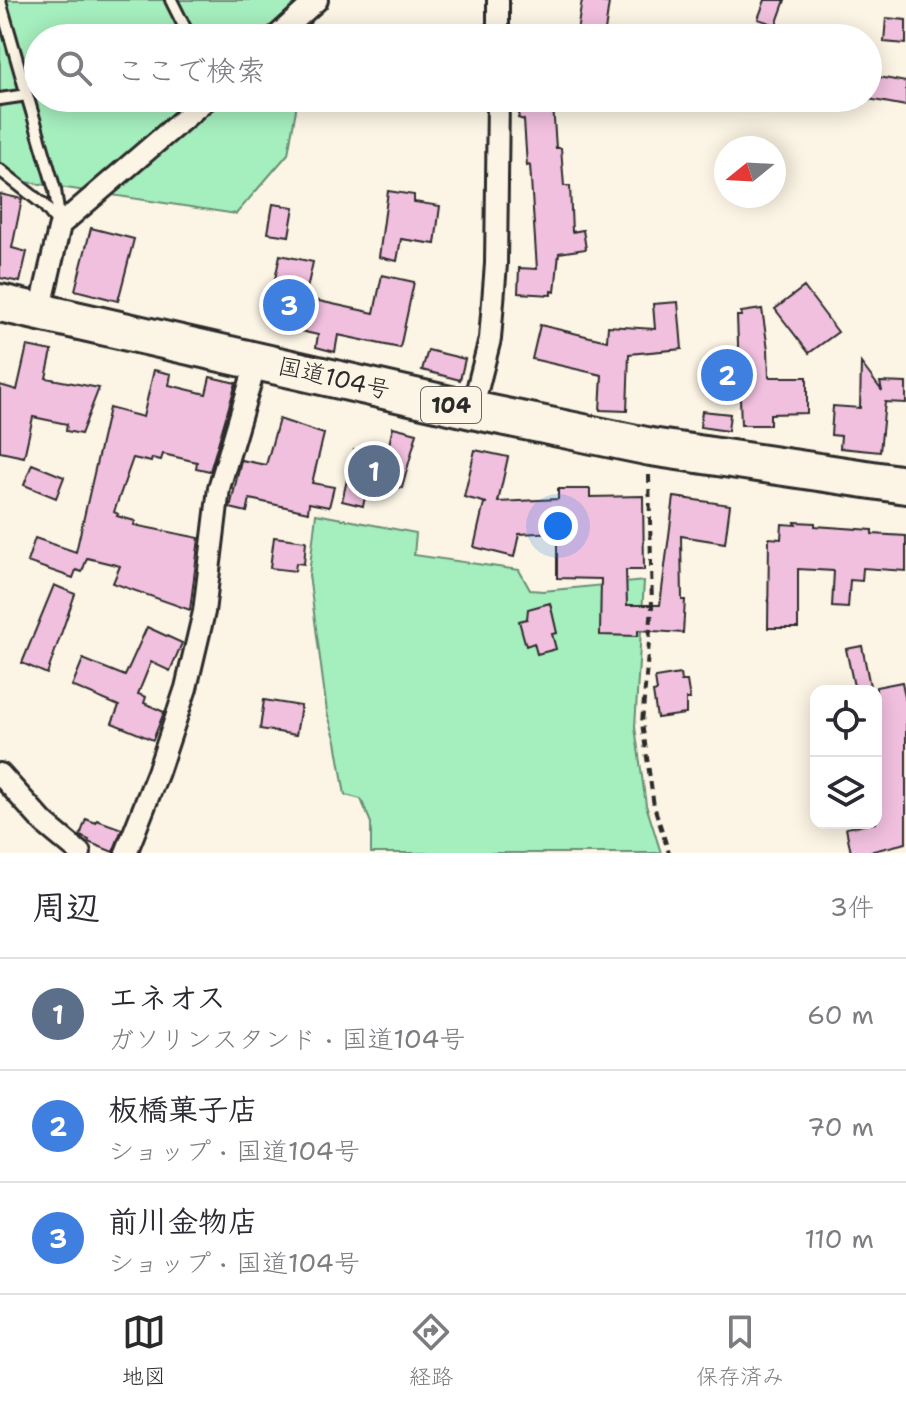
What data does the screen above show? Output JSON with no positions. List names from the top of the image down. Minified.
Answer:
{"streets":{"highway":["国道104号","104"]},"north":"left","page":{"search":"ここで検索","pins":["3","2","1"],"heading":["周辺","3件"],"list":[{"mark":"1","name":"エネオス","note":"ガソリンスタンド · 国道104号","value":"60 m"},{"mark":"2","name":"板橋菓子店","note":"ショップ · 国道104号","value":"70 m"},{"mark":"3","name":"前川金物店","note":"ショップ · 国道104号","value":"110 m"}],"nav":["地図","経路","保存済み"]}}
